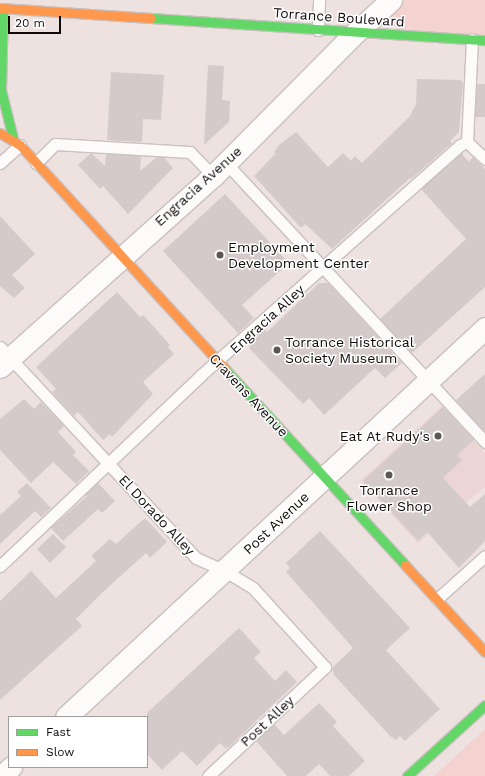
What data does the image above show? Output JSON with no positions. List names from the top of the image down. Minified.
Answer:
{"streets":{"street":["Torrance Boulevard","Engracia Avenue","Cravens Avenue","Post Avenue"],"lane":["Engracia Alley","El Dorado Alley","Post Alley"]},"crossings":[["Torrance Boulevard","Engracia Avenue"],["Torrance Boulevard","Cravens Avenue"],["Engracia Avenue","Cravens Avenue"],["Engracia Avenue","El Dorado Alley"],["Engracia Alley","Cravens Avenue"],["Engracia Alley","El Dorado Alley"],["Cravens Avenue","Post Avenue"],["El Dorado Alley","Post Avenue"],["El Dorado Alley","Post Alley"]],"places":["Employment Development Center","Torrance Historical Society Museum","Eat At Rudy's","Torrance Flower Shop"],"legend":["Fast","Slow"],"scale_bar":"20 m"}
